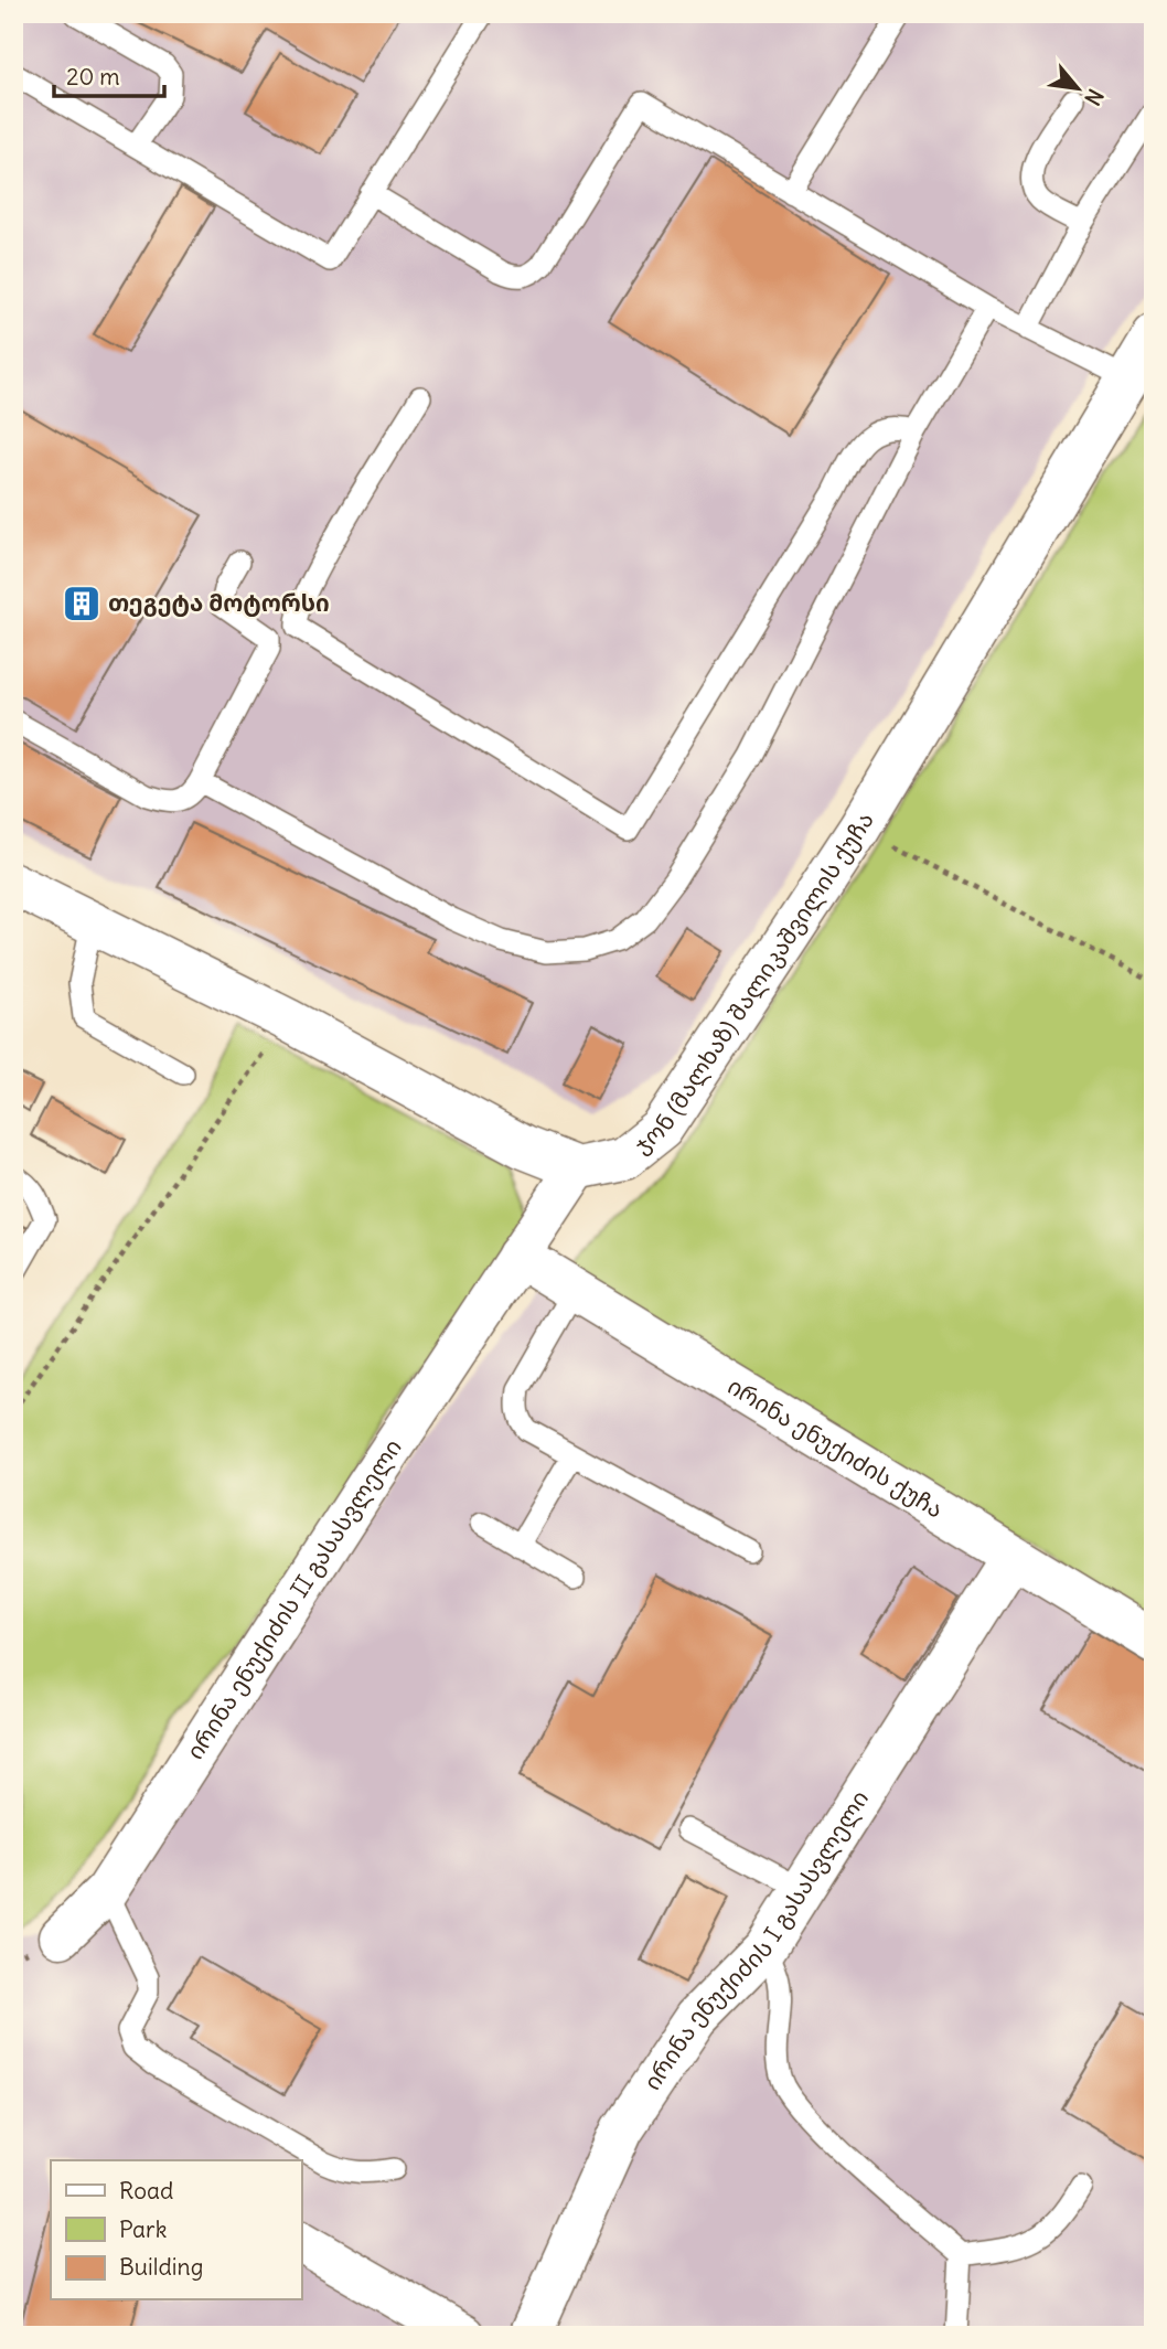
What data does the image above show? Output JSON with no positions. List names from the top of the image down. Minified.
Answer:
{"streets":{"street":["ჯონ (მალხაზ) შალიკაშვილის ქუჩა","ირინა ენუქიძის ქუჩა","ირინა ენუქიძის II გასასვლელი","ირინა ენუქიძის I გასასვლელი"]},"crossings":[["ჯონ (მალხაზ) შალიკაშვილის ქუჩა","ირინა ენუქიძის II გასასვლელი"],["ირინა ენუქიძის ქუჩა","ირინა ენუქიძის II გასასვლელი"],["ირინა ენუქიძის ქუჩა","ირინა ენუქიძის I გასასვლელი"]],"places":{"building":["თეგეტა მოტორსი"]},"legend":["Road","Park","Building"],"scale_bar":"20 m","north":"bottom right"}
